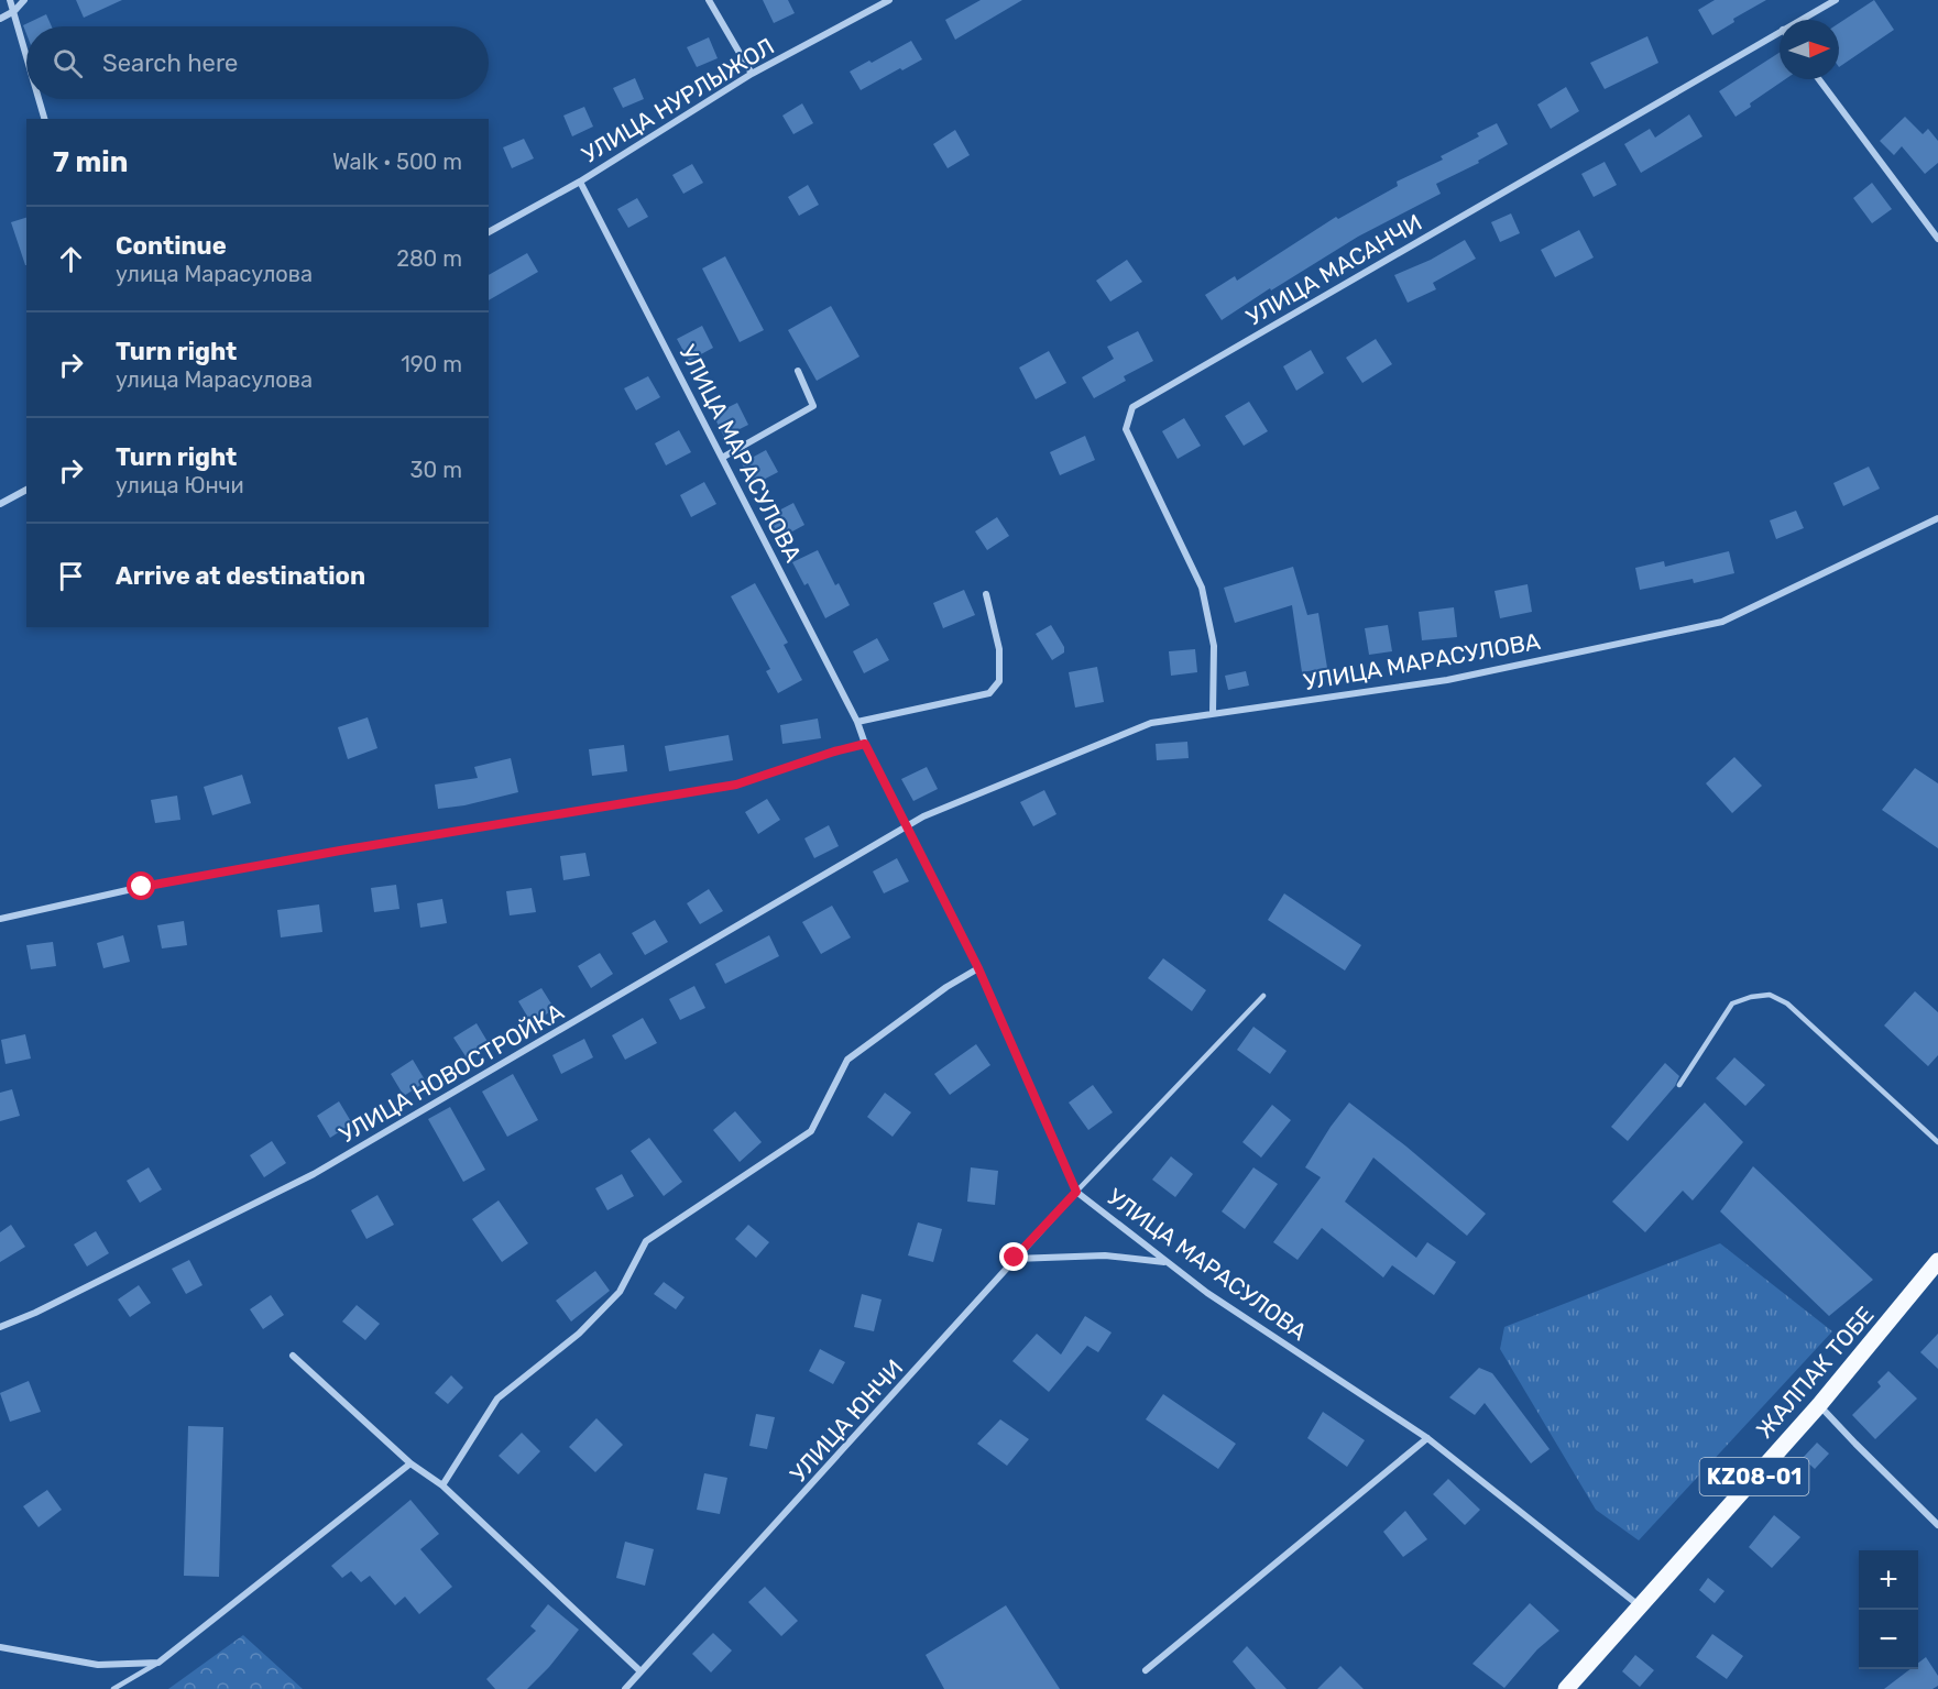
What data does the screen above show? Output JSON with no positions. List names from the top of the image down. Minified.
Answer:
{"streets":{"main road":["ЖАЛПАК ТОБЕ","KZ08-01"],"street":["УЛИЦА НУРЛЫЖОЛ","УЛИЦА МАСАНЧИ","УЛИЦА МАРАСУЛОВА","УЛИЦА НОВОСТРОЙКА","УЛИЦА ЮНЧИ"]},"crossings":[["УЛИЦА НУРЛЫЖОЛ","УЛИЦА МАРАСУЛОВА"],["УЛИЦА МАСАНЧИ","УЛИЦА МАРАСУЛОВА"],["УЛИЦА МАРАСУЛОВА","УЛИЦА НОВОСТРОЙКА"],["УЛИЦА МАРАСУЛОВА","ЖАЛПАК ТОБЕ"],["УЛИЦА МАРАСУЛОВА","УЛИЦА ЮНЧИ"]],"north":"right","page":{"search":"Search here","heading":["7 min","Walk · 500 m"],"list":[["Continue","улица Марасулова","280 m"],["Turn right","улица Марасулова","190 m"],["Turn right","улица Юнчи","30 m"],"Arrive at destination"],"map_buttons":["+","−"]}}
